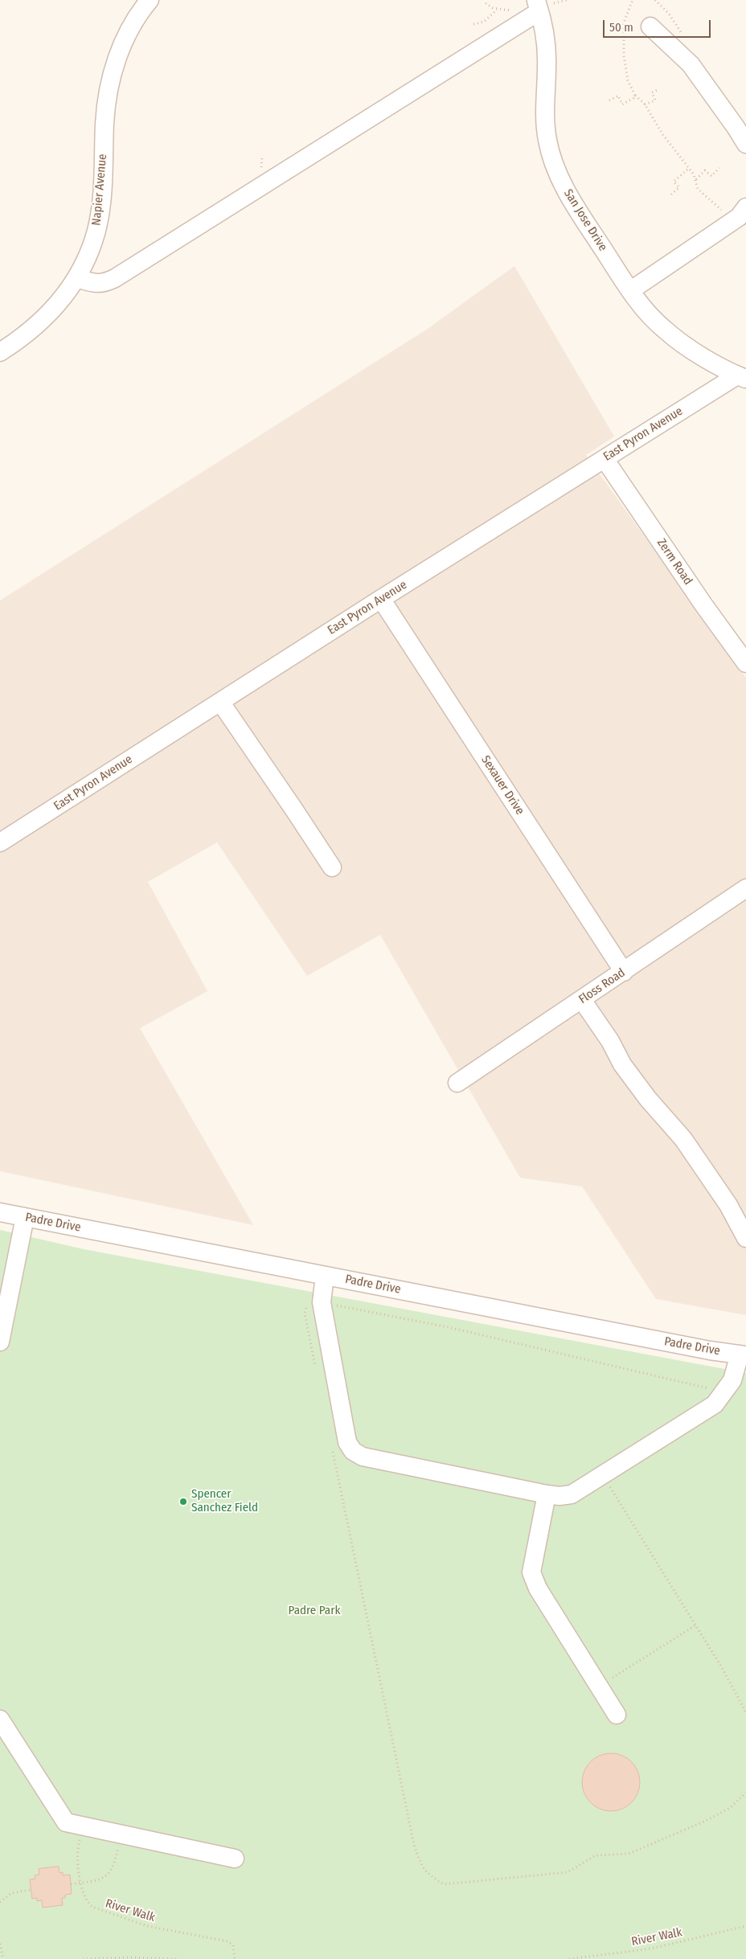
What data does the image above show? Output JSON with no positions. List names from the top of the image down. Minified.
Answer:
{"streets":{"street":["Napier Avenue","San Jose Drive","East Pyron Avenue","Zerm Road","Sexauer Drive","Floss Road","Padre Drive"],"path":["River Walk"]},"crossings":[["San Jose Drive","East Pyron Avenue"],["East Pyron Avenue","Zerm Road"],["East Pyron Avenue","Sexauer Drive"],["Sexauer Drive","Floss Road"]],"parks":["Padre Park"],"places":["Spencer Sanchez Field"],"scale_bar":"50 m"}
